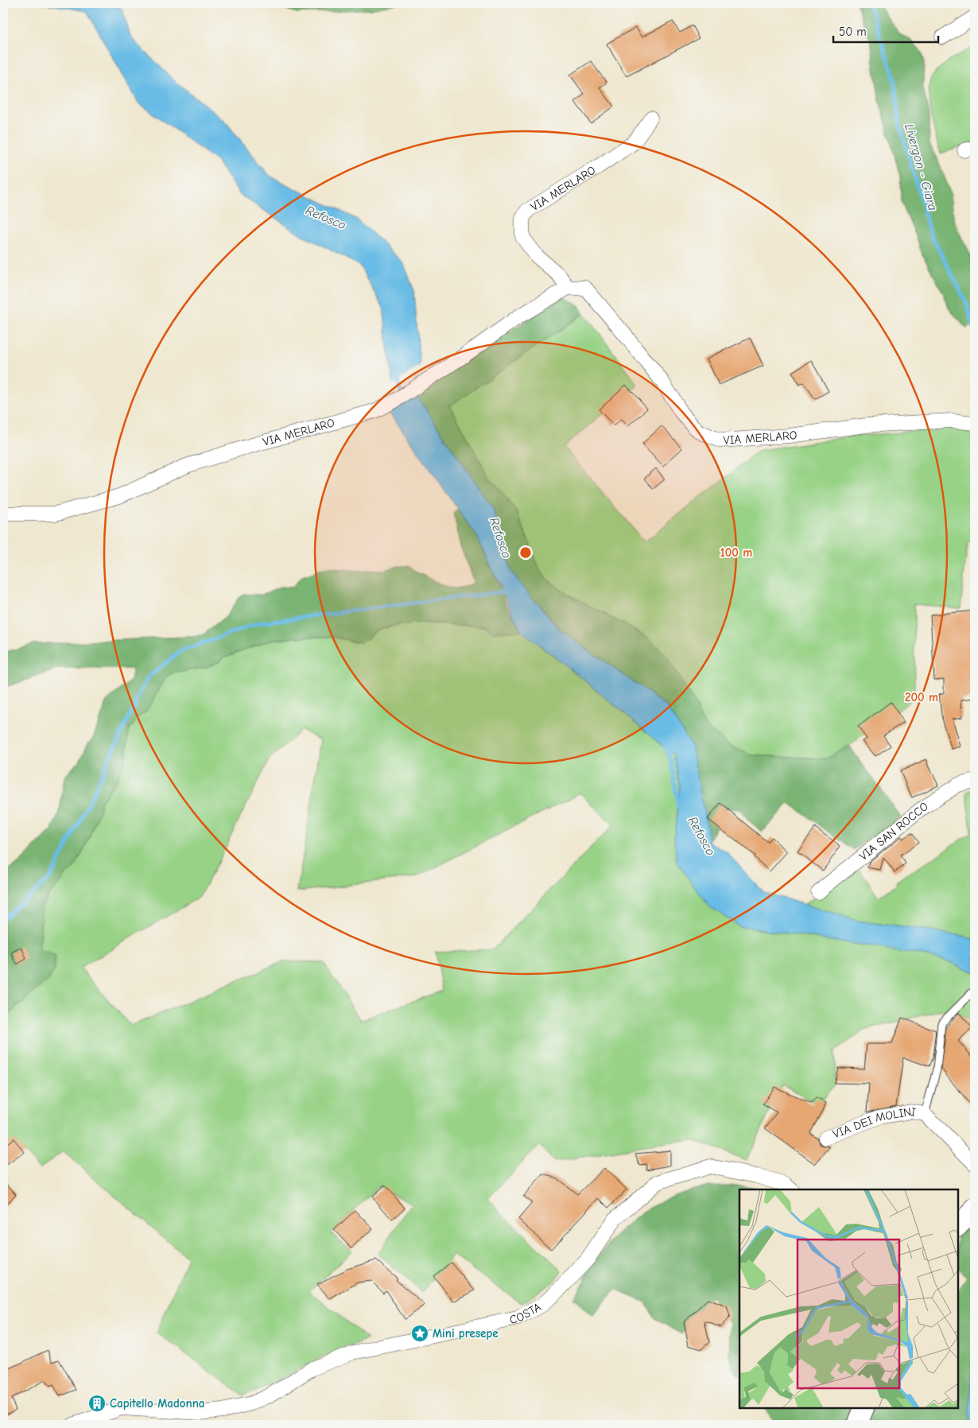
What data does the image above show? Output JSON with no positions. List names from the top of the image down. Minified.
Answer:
{"streets":{"street":["VIA MERLARO","VIA SAN ROCCO","VIA DEI MOLINI","COSTA"]},"water":["Livergon - Giara","Refosco"],"places":{"place":["Mini presepe"],"building":["Capitello Madonna"]},"scale_bar":"50 m","rings":["100 m","200 m"]}
